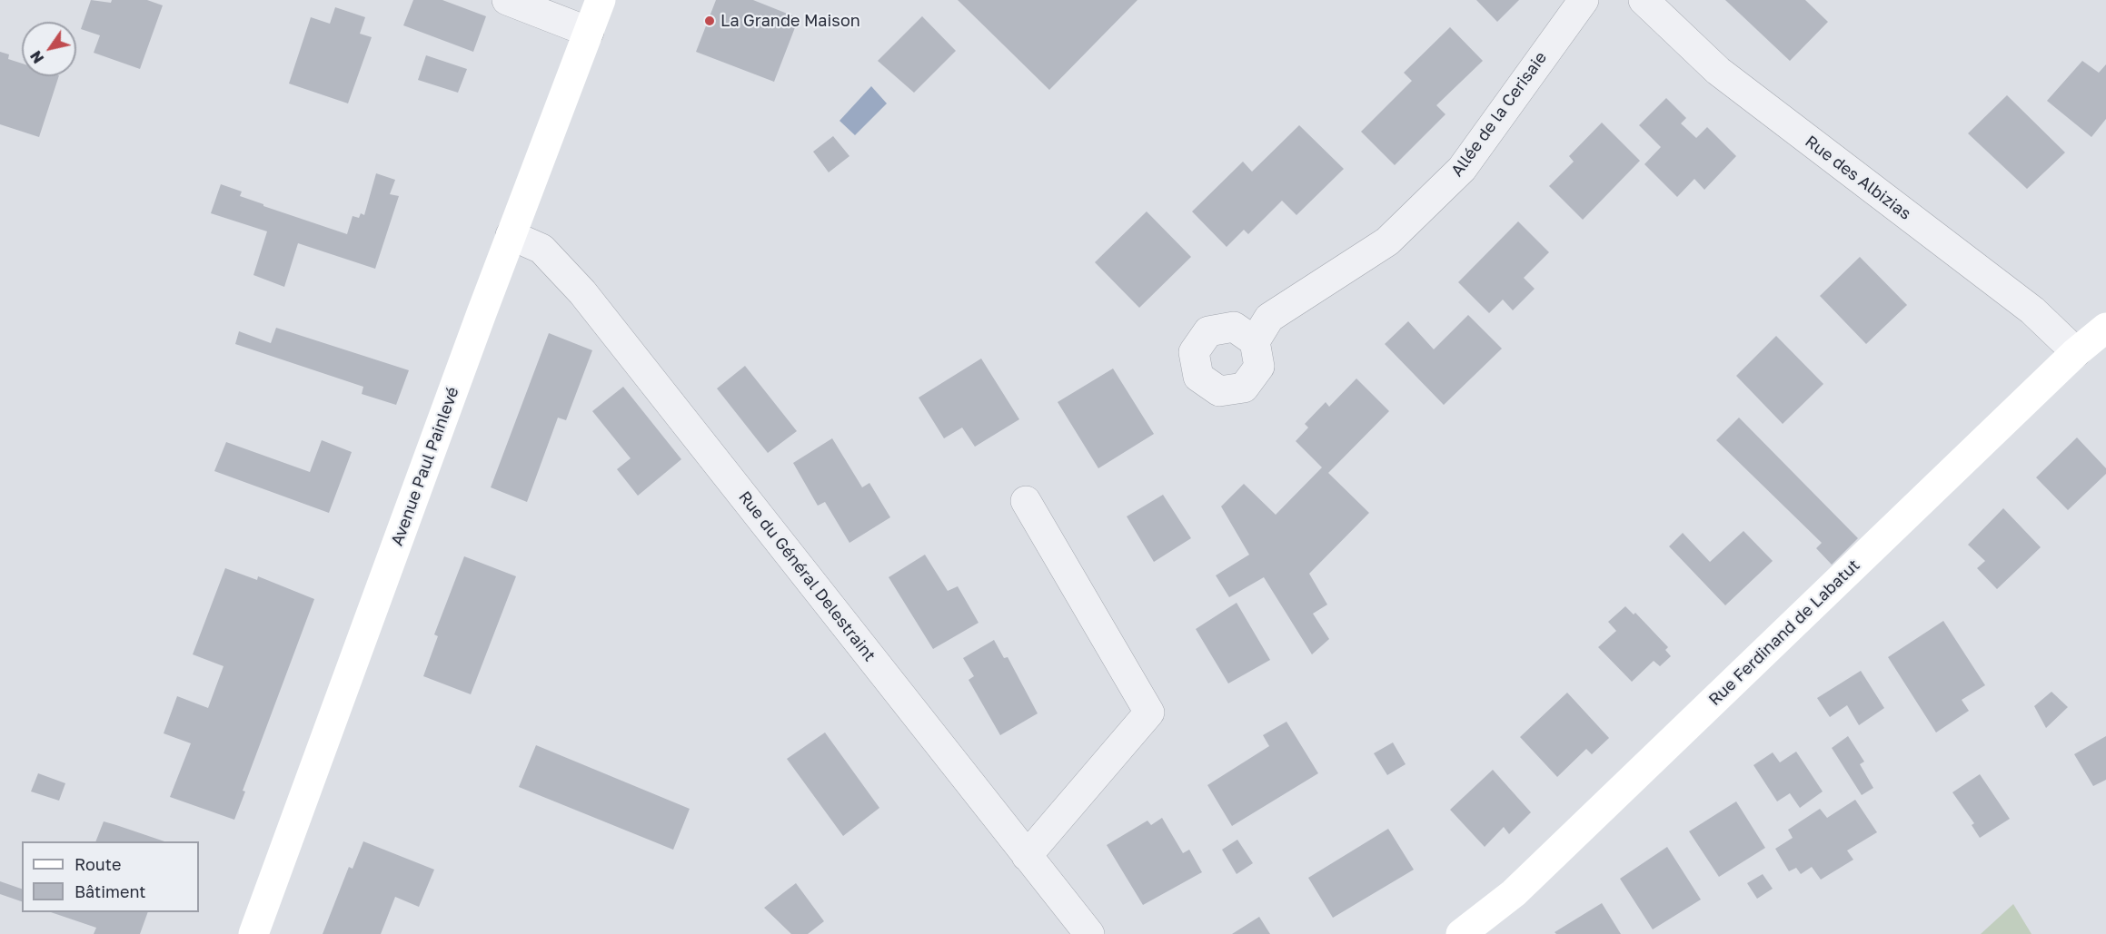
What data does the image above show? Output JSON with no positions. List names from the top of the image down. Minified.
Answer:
{"streets":{"main road":["Avenue Paul Painlevé","Rue Ferdinand de Labatut"],"street":["Allée de la Cerisaie","Rue des Albizias","Rue du Général Delestraint"]},"crossings":[["Rue des Albizias","Rue Ferdinand de Labatut"],["Avenue Paul Painlevé","Rue du Général Delestraint"]],"places":["La Grande Maison"],"legend":["Route","Bâtiment"],"north":"bottom left"}
